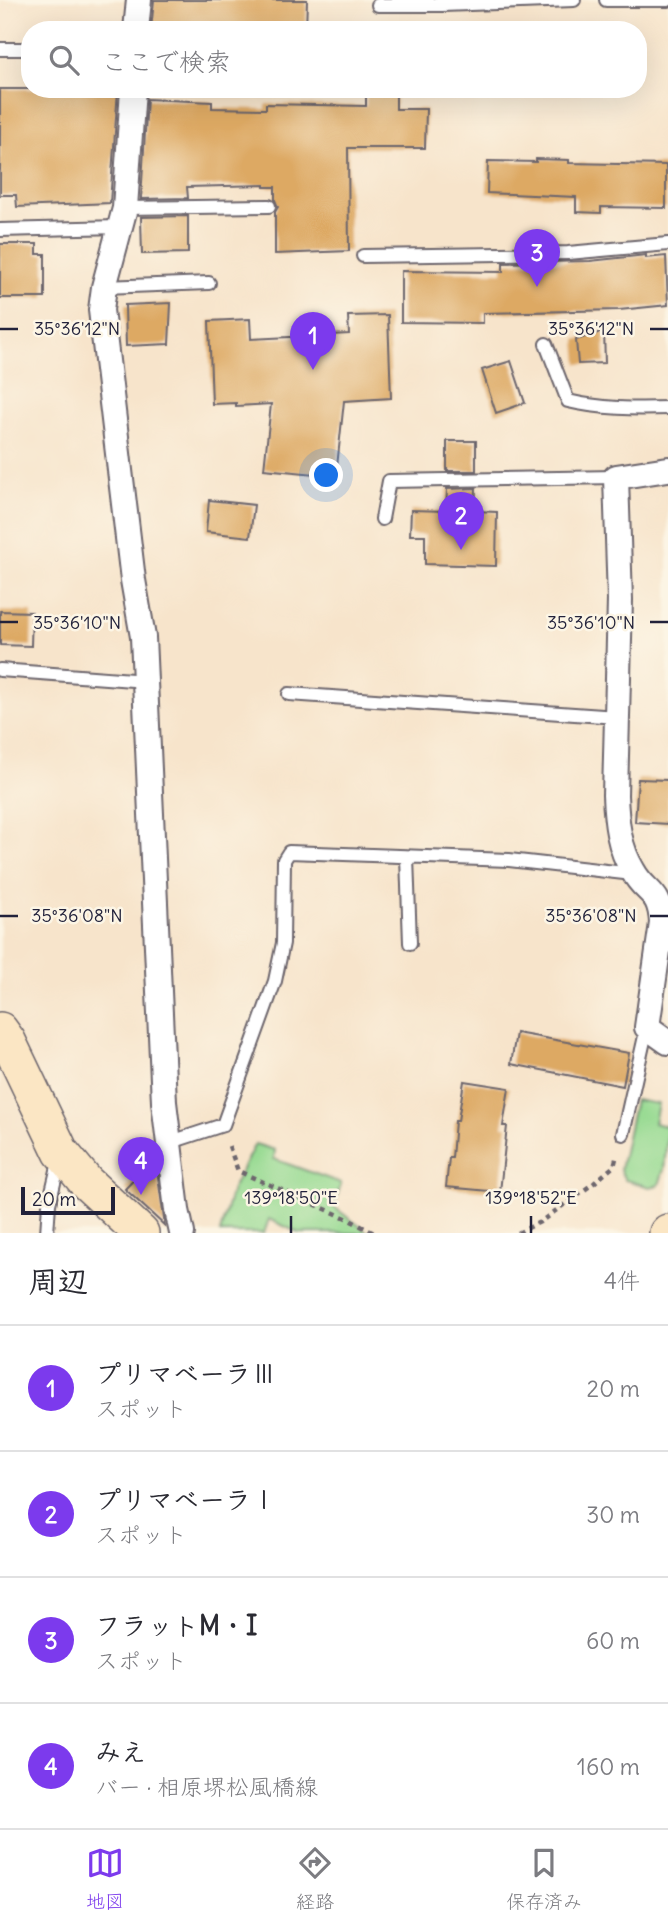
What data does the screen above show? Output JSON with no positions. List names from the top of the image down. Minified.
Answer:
{"scale_bar":"20 m","page":{"search":"ここで検索","pins":["3","1","2","4"],"scale":"20 m","heading":["周辺","4件"],"list":[{"mark":"1","name":"プリマベーラⅢ","note":"スポット","value":"20 m"},{"mark":"2","name":"プリマベーラⅠ","note":"スポット","value":"30 m"},{"mark":"3","name":"フラットM・I","note":"スポット","value":"60 m"},{"mark":"4","name":"みえ","note":"バー · 相原堺松風橋線","value":"160 m"}],"nav":["地図","経路","保存済み"]},"coordinates":["35°36'12\"N","35°36'10\"N","35°36'08\"N","139°18'50\"E","139°18'52\"E"]}
